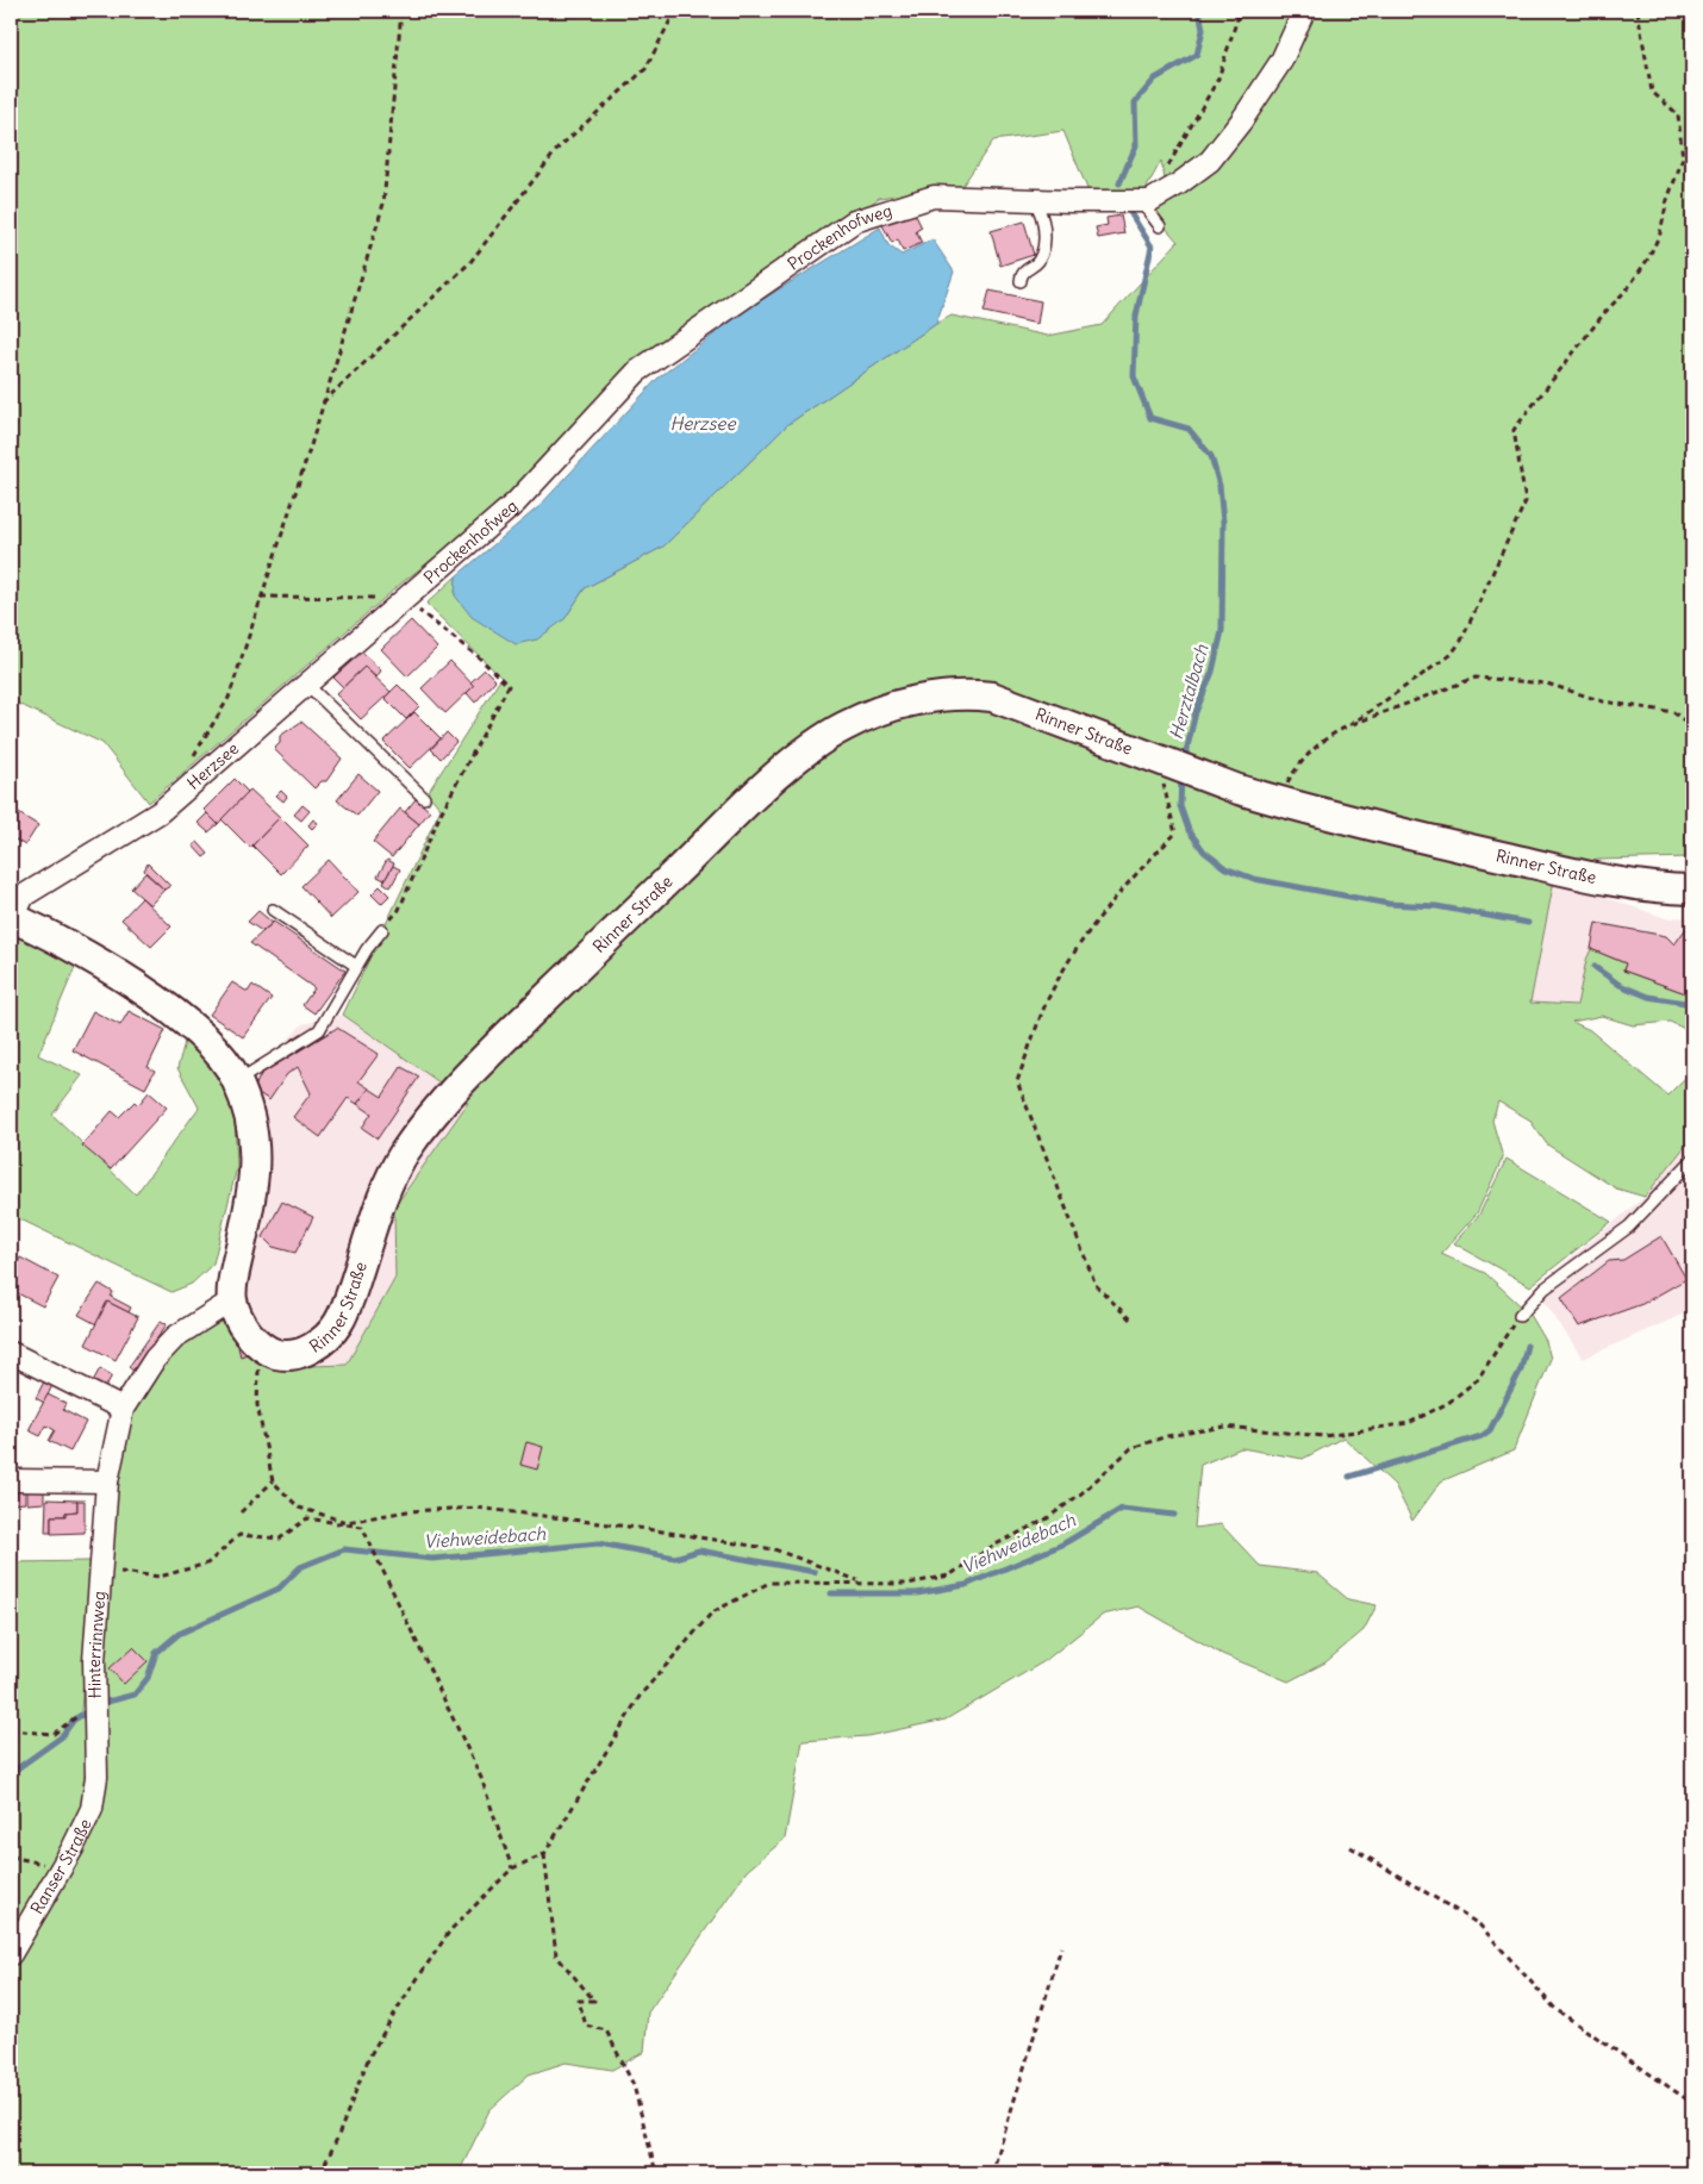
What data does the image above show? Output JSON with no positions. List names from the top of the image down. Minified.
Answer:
{"streets":{"main road":["Rinner Straße"],"street":["Prockenhofweg","Herzsee","Hinterrinnweg","Ranser Straße"]},"crossings":[["Prockenhofweg","Herzsee"],["Hinterrinnweg","Ranser Straße"]],"water":["Herzsee","Herztalbach","Viehweidebach"]}
